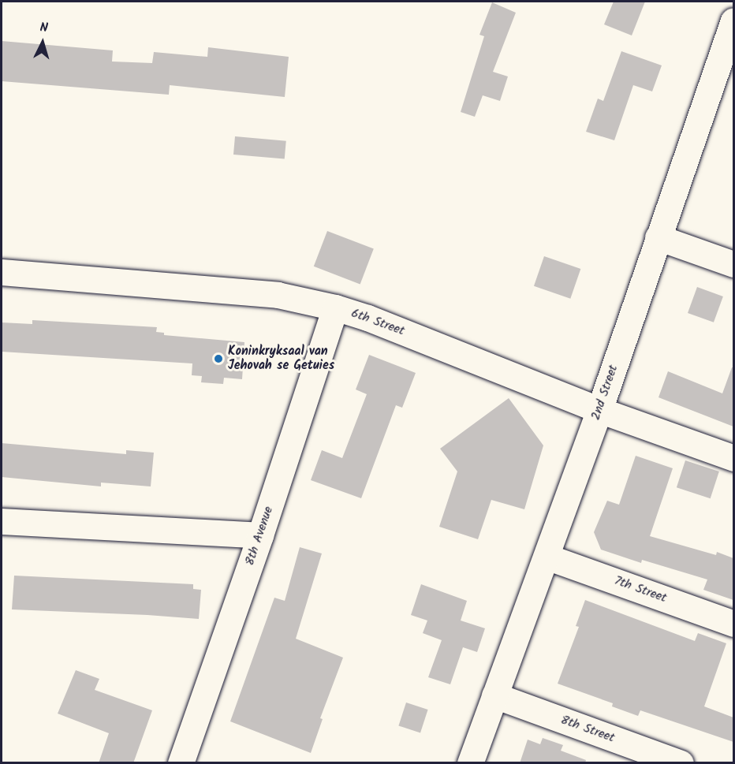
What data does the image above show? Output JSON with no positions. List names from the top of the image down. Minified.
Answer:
{"streets":{"street":["6th Street","2nd Street","8th Avenue","7th Street","8th Street"]},"crossings":[["6th Street","2nd Street"],["6th Street","8th Avenue"],["2nd Street","7th Street"],["2nd Street","8th Street"]],"places":["Koninkryksaal van Jehovah se Getuies"],"north":"top"}
